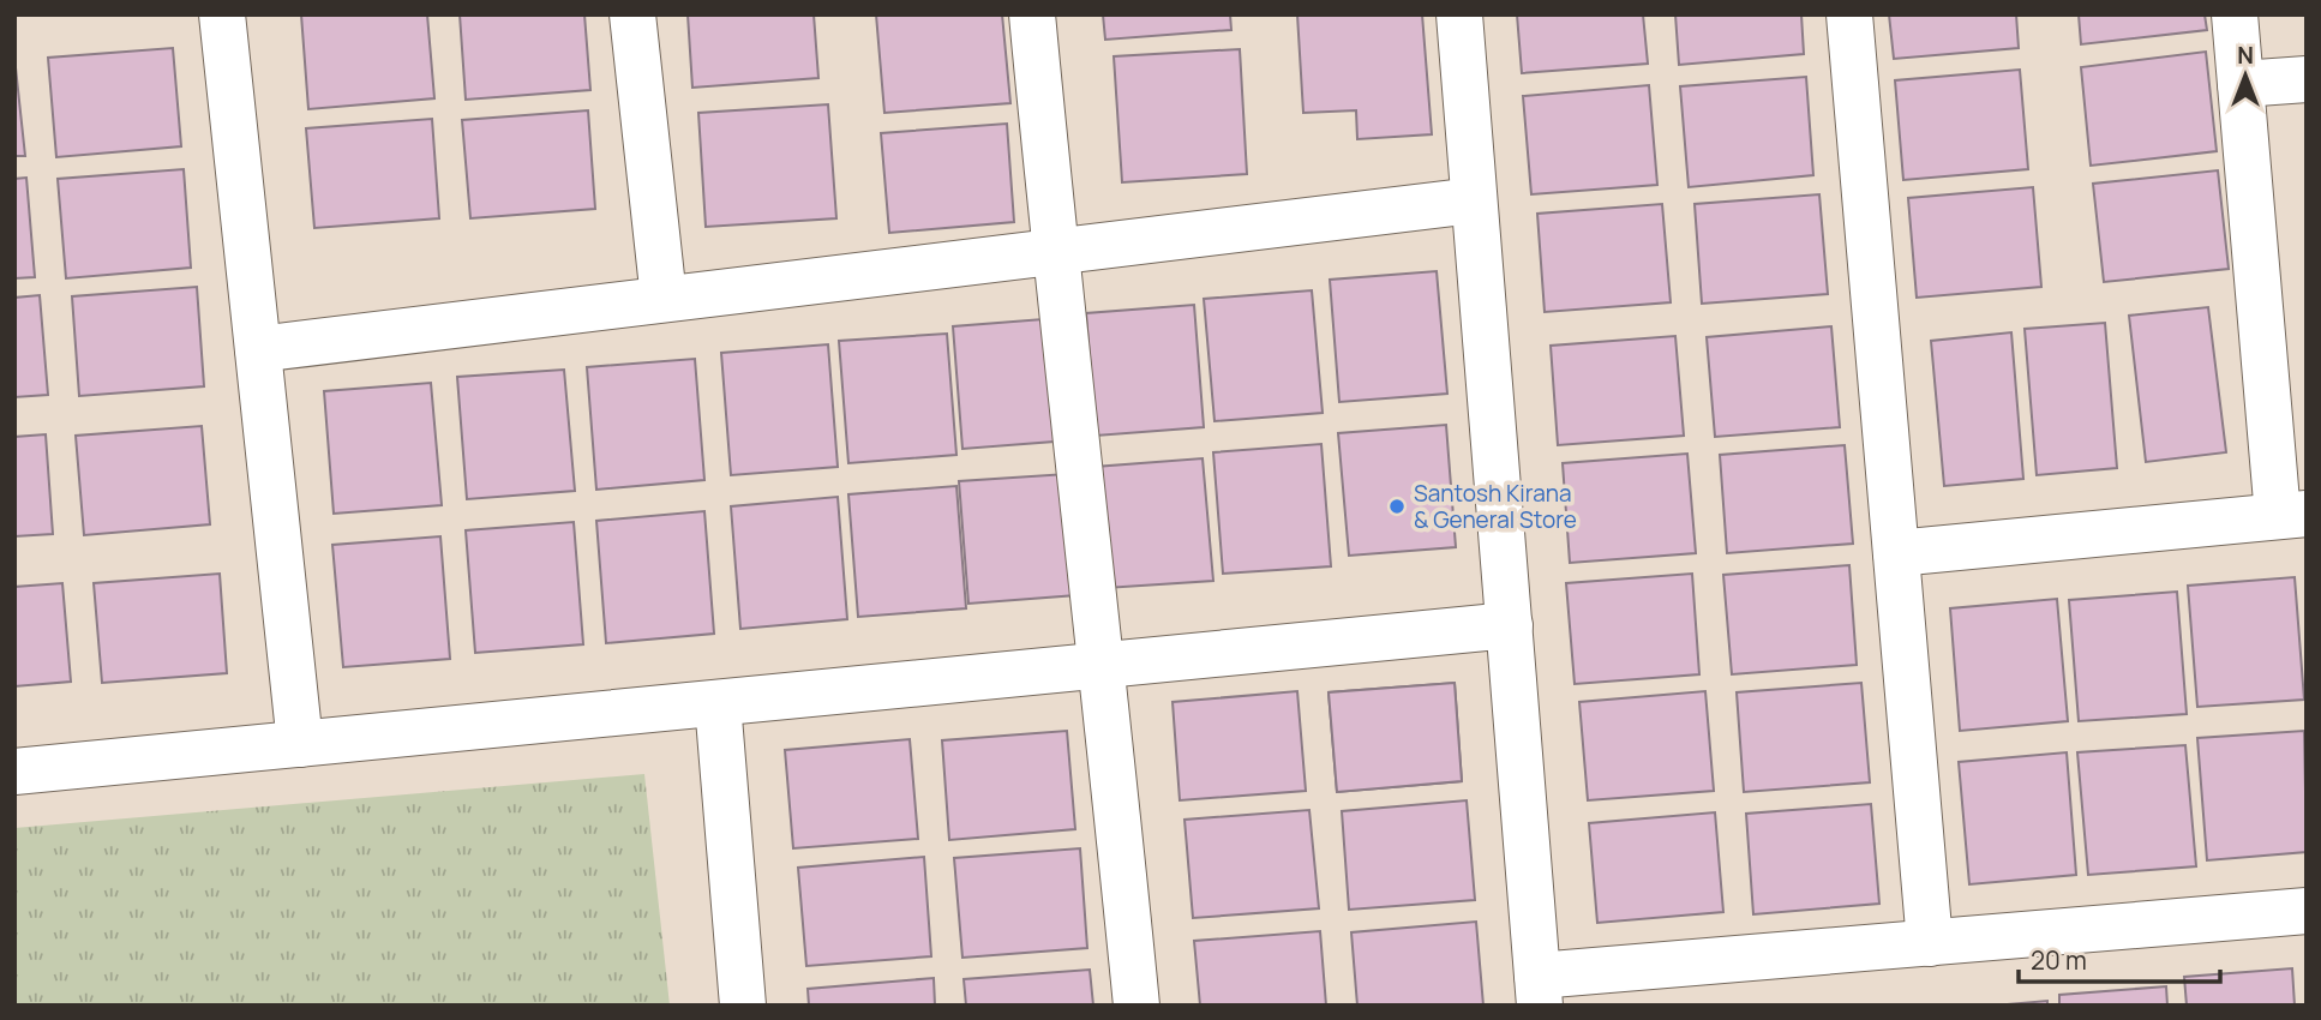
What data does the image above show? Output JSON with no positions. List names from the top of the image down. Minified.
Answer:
{"places":["Santosh Kirana & General Store"],"scale_bar":"20 m","north":"top"}
